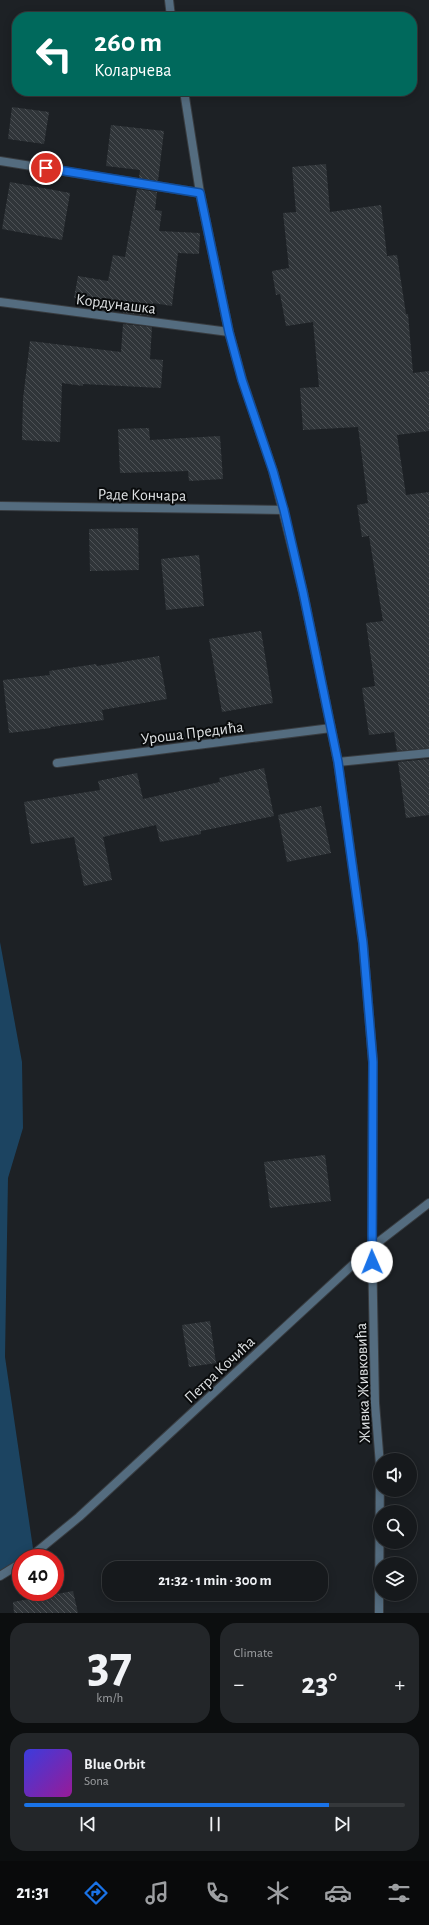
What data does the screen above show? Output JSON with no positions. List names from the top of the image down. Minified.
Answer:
{"streets":{"street":["Кордунашка","Раде Кончара","Уроша Предића","Петра Кочића","Живка Живковића"]},"crossings":[["Кордунашка","Живка Живковића"],["Раде Кончара","Живка Живковића"],["Уроша Предића","Живка Живковића"],["Петра Кочића","Живка Живковића"]],"page":{"turn":["260 m","Коларчева"],"limit":"40","trip":"21:32 · 1 min · 300 m","tile":[["37","km/h"],"Climate"],"heat":["−","23°","+"],"song":["Blue Orbit","Sona"],"tabs":"21:31"}}
